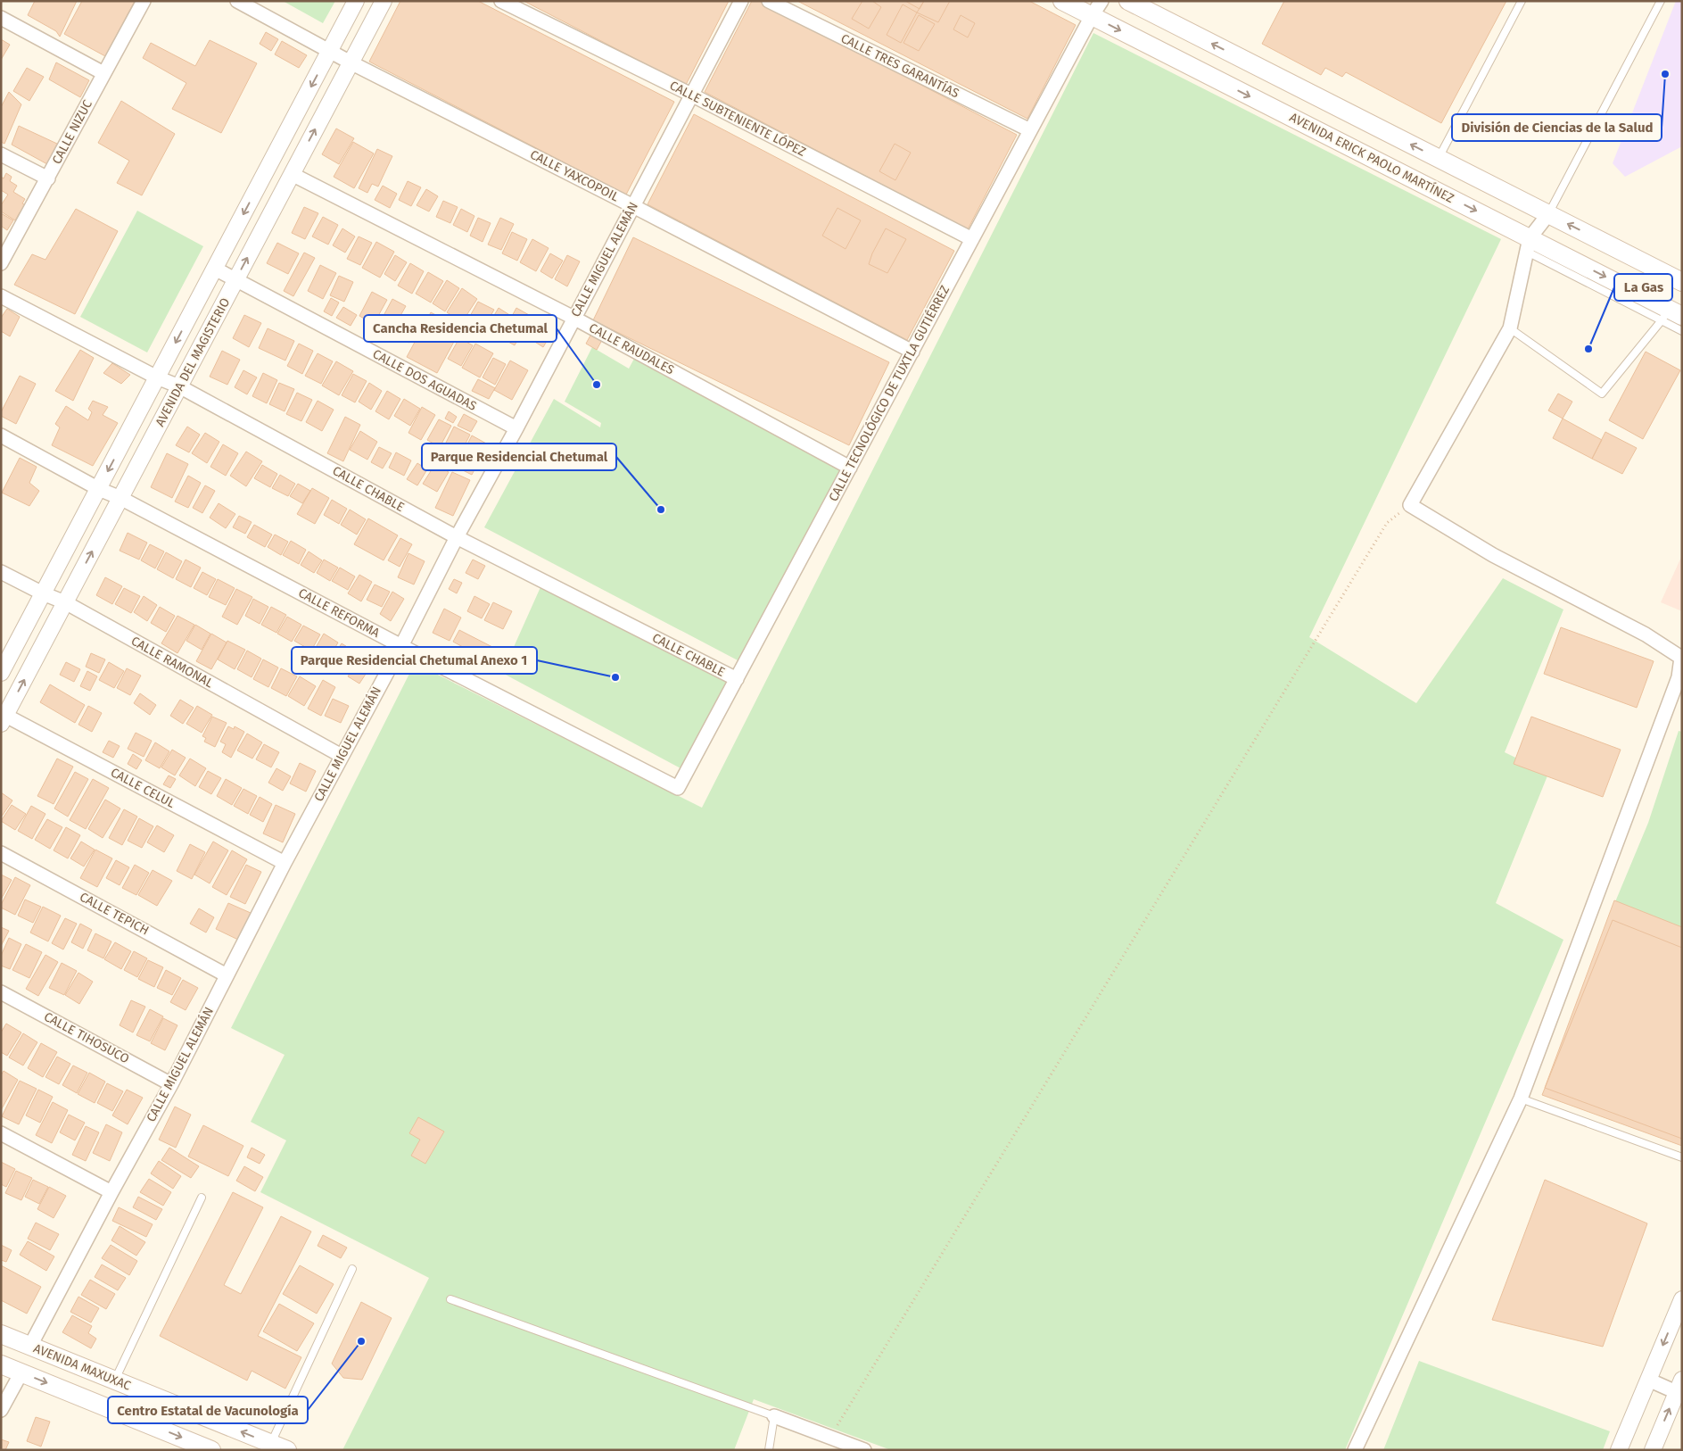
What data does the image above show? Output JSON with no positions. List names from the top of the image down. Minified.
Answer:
{"streets":{"main road":["AVENIDA ERICK PAOLO MARTÍNEZ","AVENIDA MAXUXAC"],"street":["CALLE TRES GARANTÍAS","CALLE SUBTENIENTE LÓPEZ","CALLE NIZUC","CALLE YAXCOPOIL","CALLE MIGUEL ALEMÁN","CALLE RAUDALES","AVENIDA DEL MAGISTERIO","CALLE DOS AGUADAS","CALLE TECNOLÓGICO DE TUXTLA GUTIÉRREZ","CALLE CHABLE","CALLE REFORMA","CALLE RAMONAL","CALLE CELUL","CALLE TEPICH","CALLE TIHOSUCO"]},"crossings":[["CALLE TRES GARANTÍAS","CALLE TECNOLÓGICO DE TUXTLA GUTIÉRREZ"],["CALLE SUBTENIENTE LÓPEZ","CALLE MIGUEL ALEMÁN"],["CALLE SUBTENIENTE LÓPEZ","CALLE TECNOLÓGICO DE TUXTLA GUTIÉRREZ"],["AVENIDA ERICK PAOLO MARTÍNEZ","CALLE TECNOLÓGICO DE TUXTLA GUTIÉRREZ"],["CALLE YAXCOPOIL","CALLE MIGUEL ALEMÁN"],["CALLE YAXCOPOIL","AVENIDA DEL MAGISTERIO"],["CALLE YAXCOPOIL","CALLE TECNOLÓGICO DE TUXTLA GUTIÉRREZ"],["CALLE MIGUEL ALEMÁN","CALLE RAUDALES"],["CALLE MIGUEL ALEMÁN","CALLE DOS AGUADAS"],["CALLE MIGUEL ALEMÁN","CALLE CHABLE"],["CALLE MIGUEL ALEMÁN","CALLE REFORMA"],["CALLE MIGUEL ALEMÁN","CALLE RAMONAL"],["CALLE MIGUEL ALEMÁN","CALLE CELUL"],["CALLE MIGUEL ALEMÁN","CALLE TEPICH"],["CALLE MIGUEL ALEMÁN","CALLE TIHOSUCO"],["CALLE MIGUEL ALEMÁN","AVENIDA MAXUXAC"],["CALLE RAUDALES","AVENIDA DEL MAGISTERIO"],["CALLE RAUDALES","CALLE TECNOLÓGICO DE TUXTLA GUTIÉRREZ"],["AVENIDA DEL MAGISTERIO","CALLE DOS AGUADAS"],["AVENIDA DEL MAGISTERIO","CALLE CHABLE"],["AVENIDA DEL MAGISTERIO","CALLE REFORMA"],["AVENIDA DEL MAGISTERIO","CALLE RAMONAL"],["AVENIDA DEL MAGISTERIO","CALLE CELUL"],["CALLE TECNOLÓGICO DE TUXTLA GUTIÉRREZ","CALLE CHABLE"],["CALLE TECNOLÓGICO DE TUXTLA GUTIÉRREZ","CALLE REFORMA"]],"places":["División de Ciencias de la Salud","La Gas","Cancha Residencia Chetumal","Parque Residencial Chetumal","Parque Residencial Chetumal Anexo 1","Centro Estatal de Vacunología"]}
